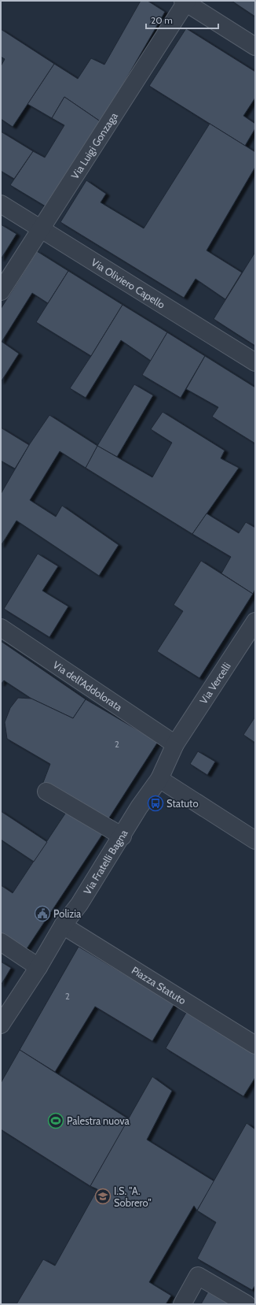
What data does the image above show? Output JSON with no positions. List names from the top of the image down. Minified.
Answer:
{"streets":{"street":["Via Luigi Gonzaga","Via Oliviero Capello","Via Vercelli","Via dell'Addolorata","Via Fratelli Bagna","Piazza Statuto"]},"crossings":[["Via Luigi Gonzaga","Via Oliviero Capello"],["Via Vercelli","Via dell'Addolorata"],["Via Vercelli","Via Fratelli Bagna"],["Via dell'Addolorata","Via Fratelli Bagna"],["Via Fratelli Bagna","Piazza Statuto"]],"places":{"bus stop":["Statuto"],"public building":["Polizia"],"sports":["Palestra nuova"],"school or university":["I.S. \"A. Sobrero\""]},"house_numbers":["2","2"],"scale_bar":"20 m"}
